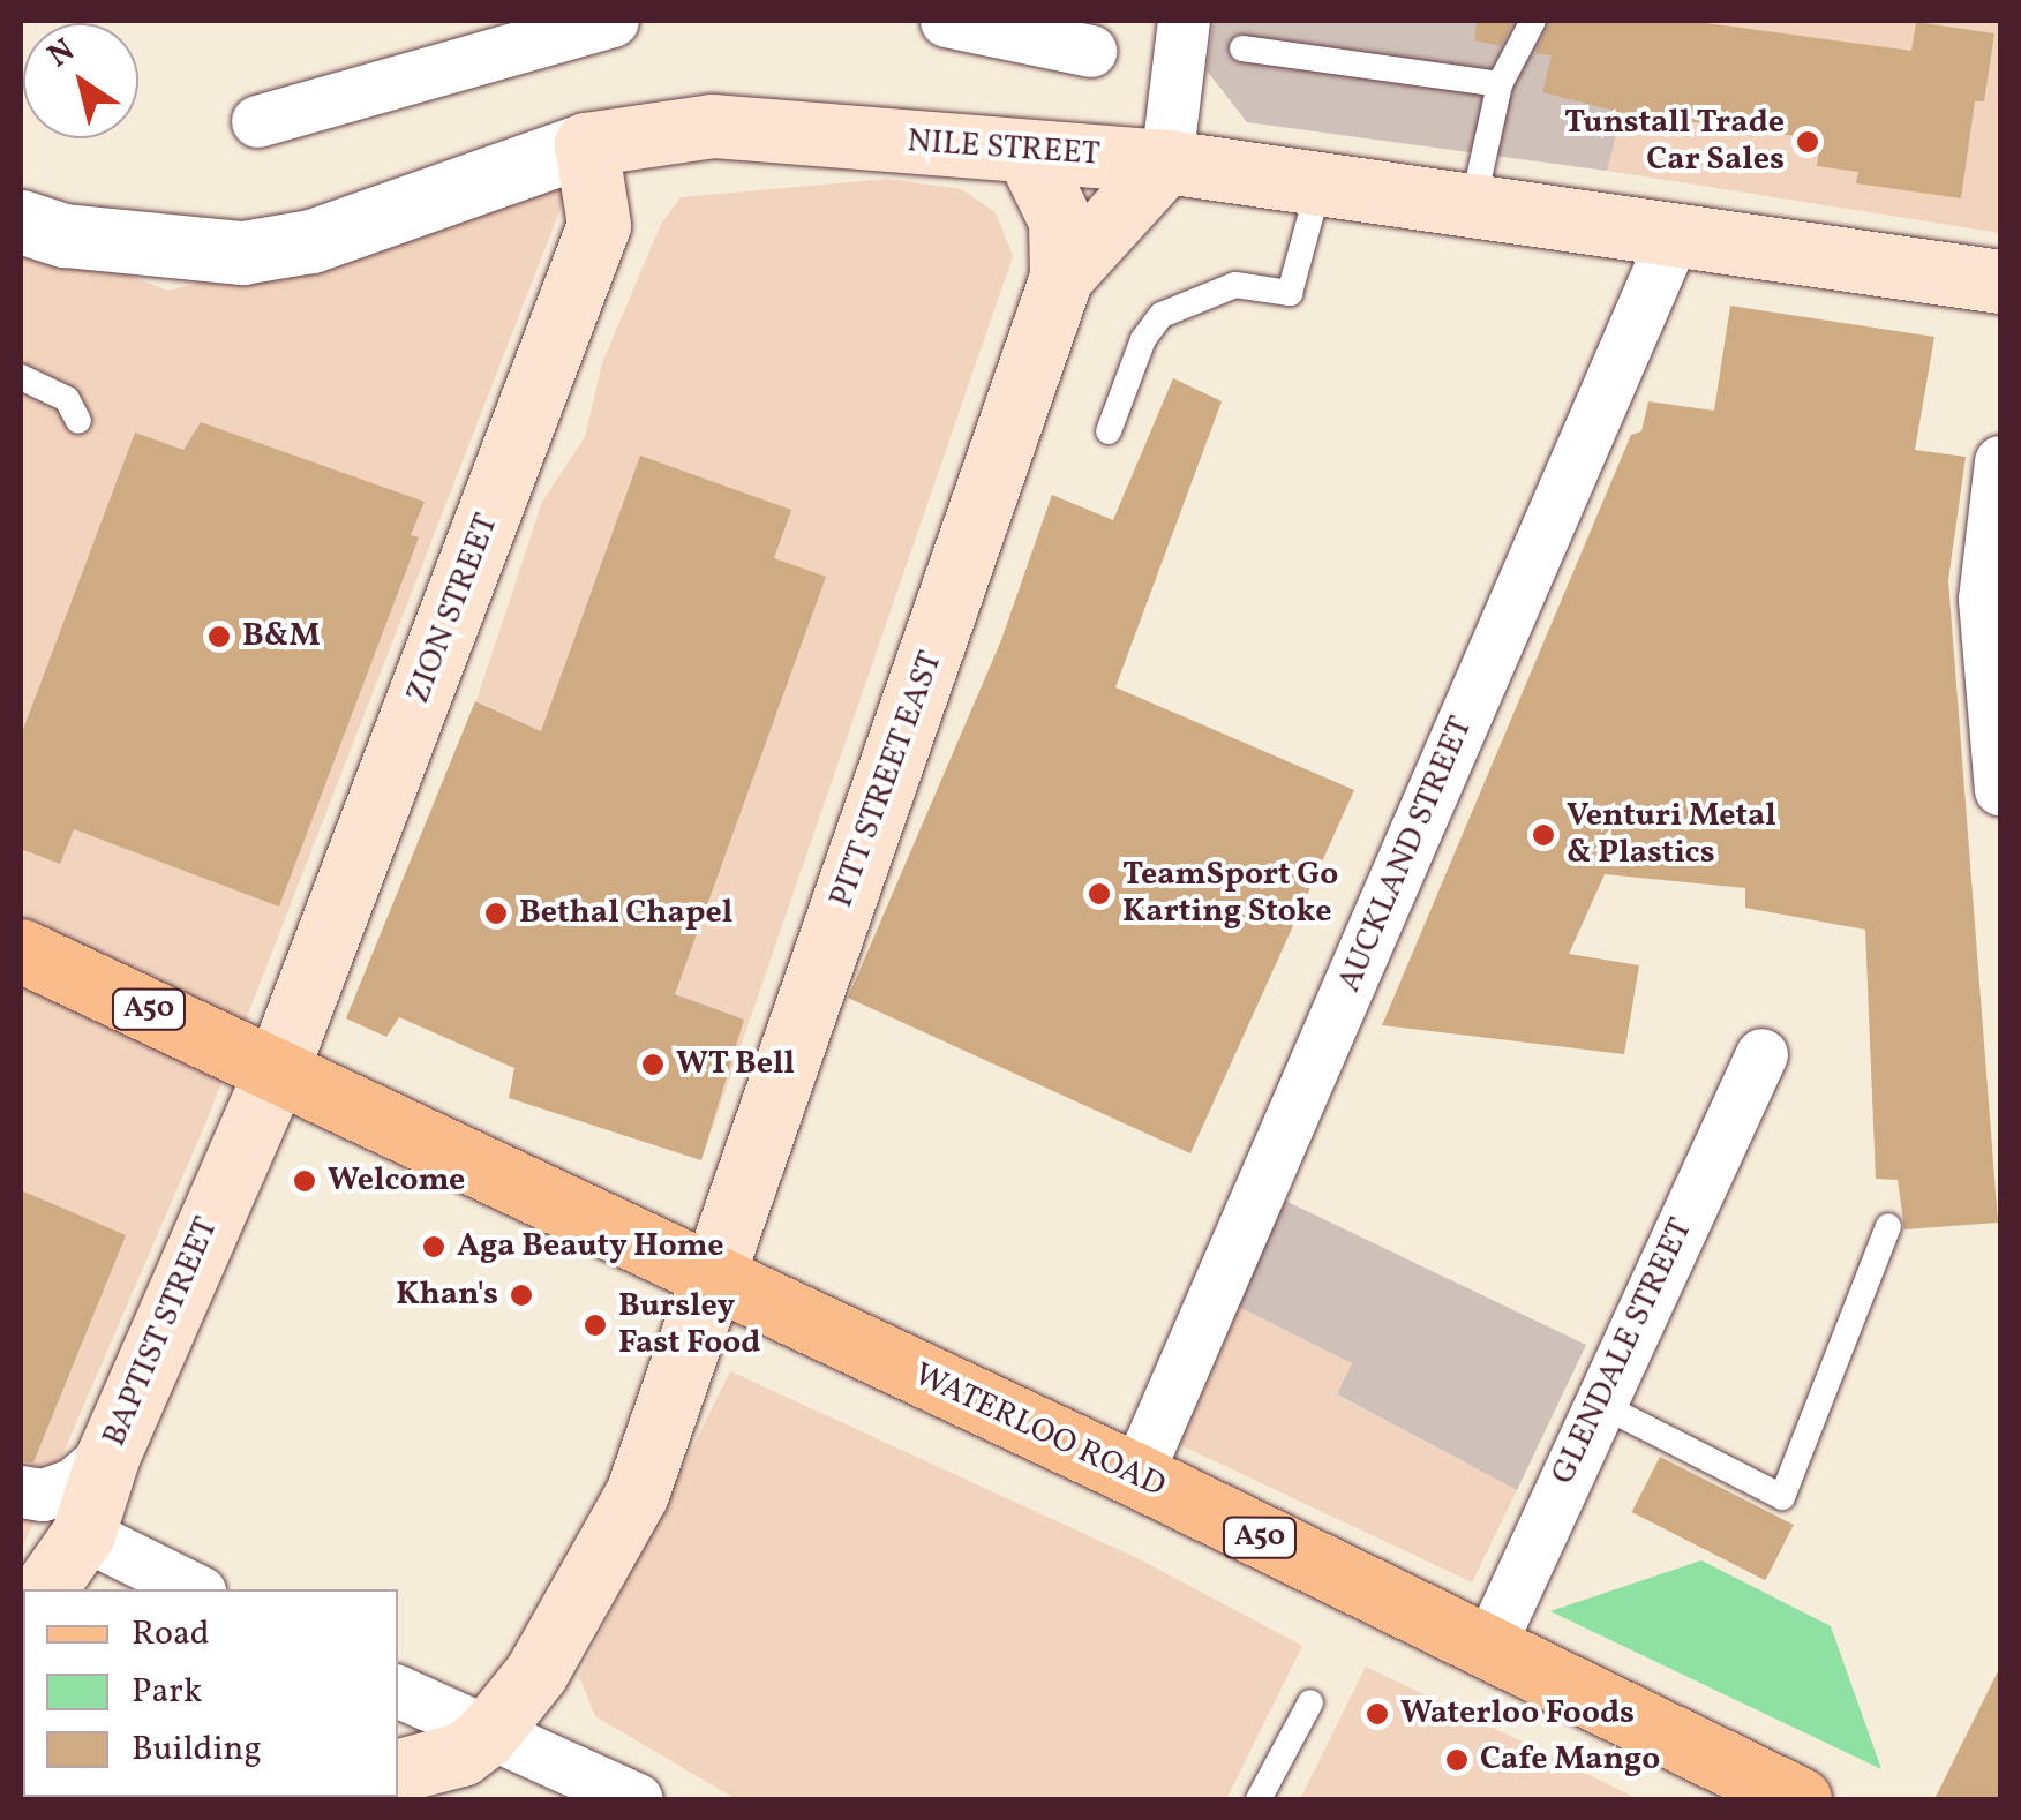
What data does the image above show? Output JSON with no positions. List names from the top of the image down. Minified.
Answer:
{"streets":{"main road":["NILE STREET","ZION STREET","PITT STREET EAST","A50","BAPTIST STREET","WATERLOO ROAD"],"street":["AUCKLAND STREET","GLENDALE STREET"]},"crossings":[["NILE STREET","ZION STREET"],["NILE STREET","PITT STREET EAST"],["NILE STREET","AUCKLAND STREET"],["ZION STREET","A50"],["ZION STREET","BAPTIST STREET"],["ZION STREET","WATERLOO ROAD"],["PITT STREET EAST","WATERLOO ROAD"],["AUCKLAND STREET","WATERLOO ROAD"],["A50","BAPTIST STREET"],["A50","WATERLOO ROAD"],["BAPTIST STREET","WATERLOO ROAD"],["GLENDALE STREET","WATERLOO ROAD"]],"places":["Tunstall Trade Car Sales","B&M","Venturi Metal & Plastics","TeamSport Go Karting Stoke","Bethal Chapel","WT Bell","Welcome","Aga Beauty Home","Khan's","Bursley Fast Food","Waterloo Foods","Cafe Mango"],"legend":["Road","Park","Building"],"north":"top left"}
